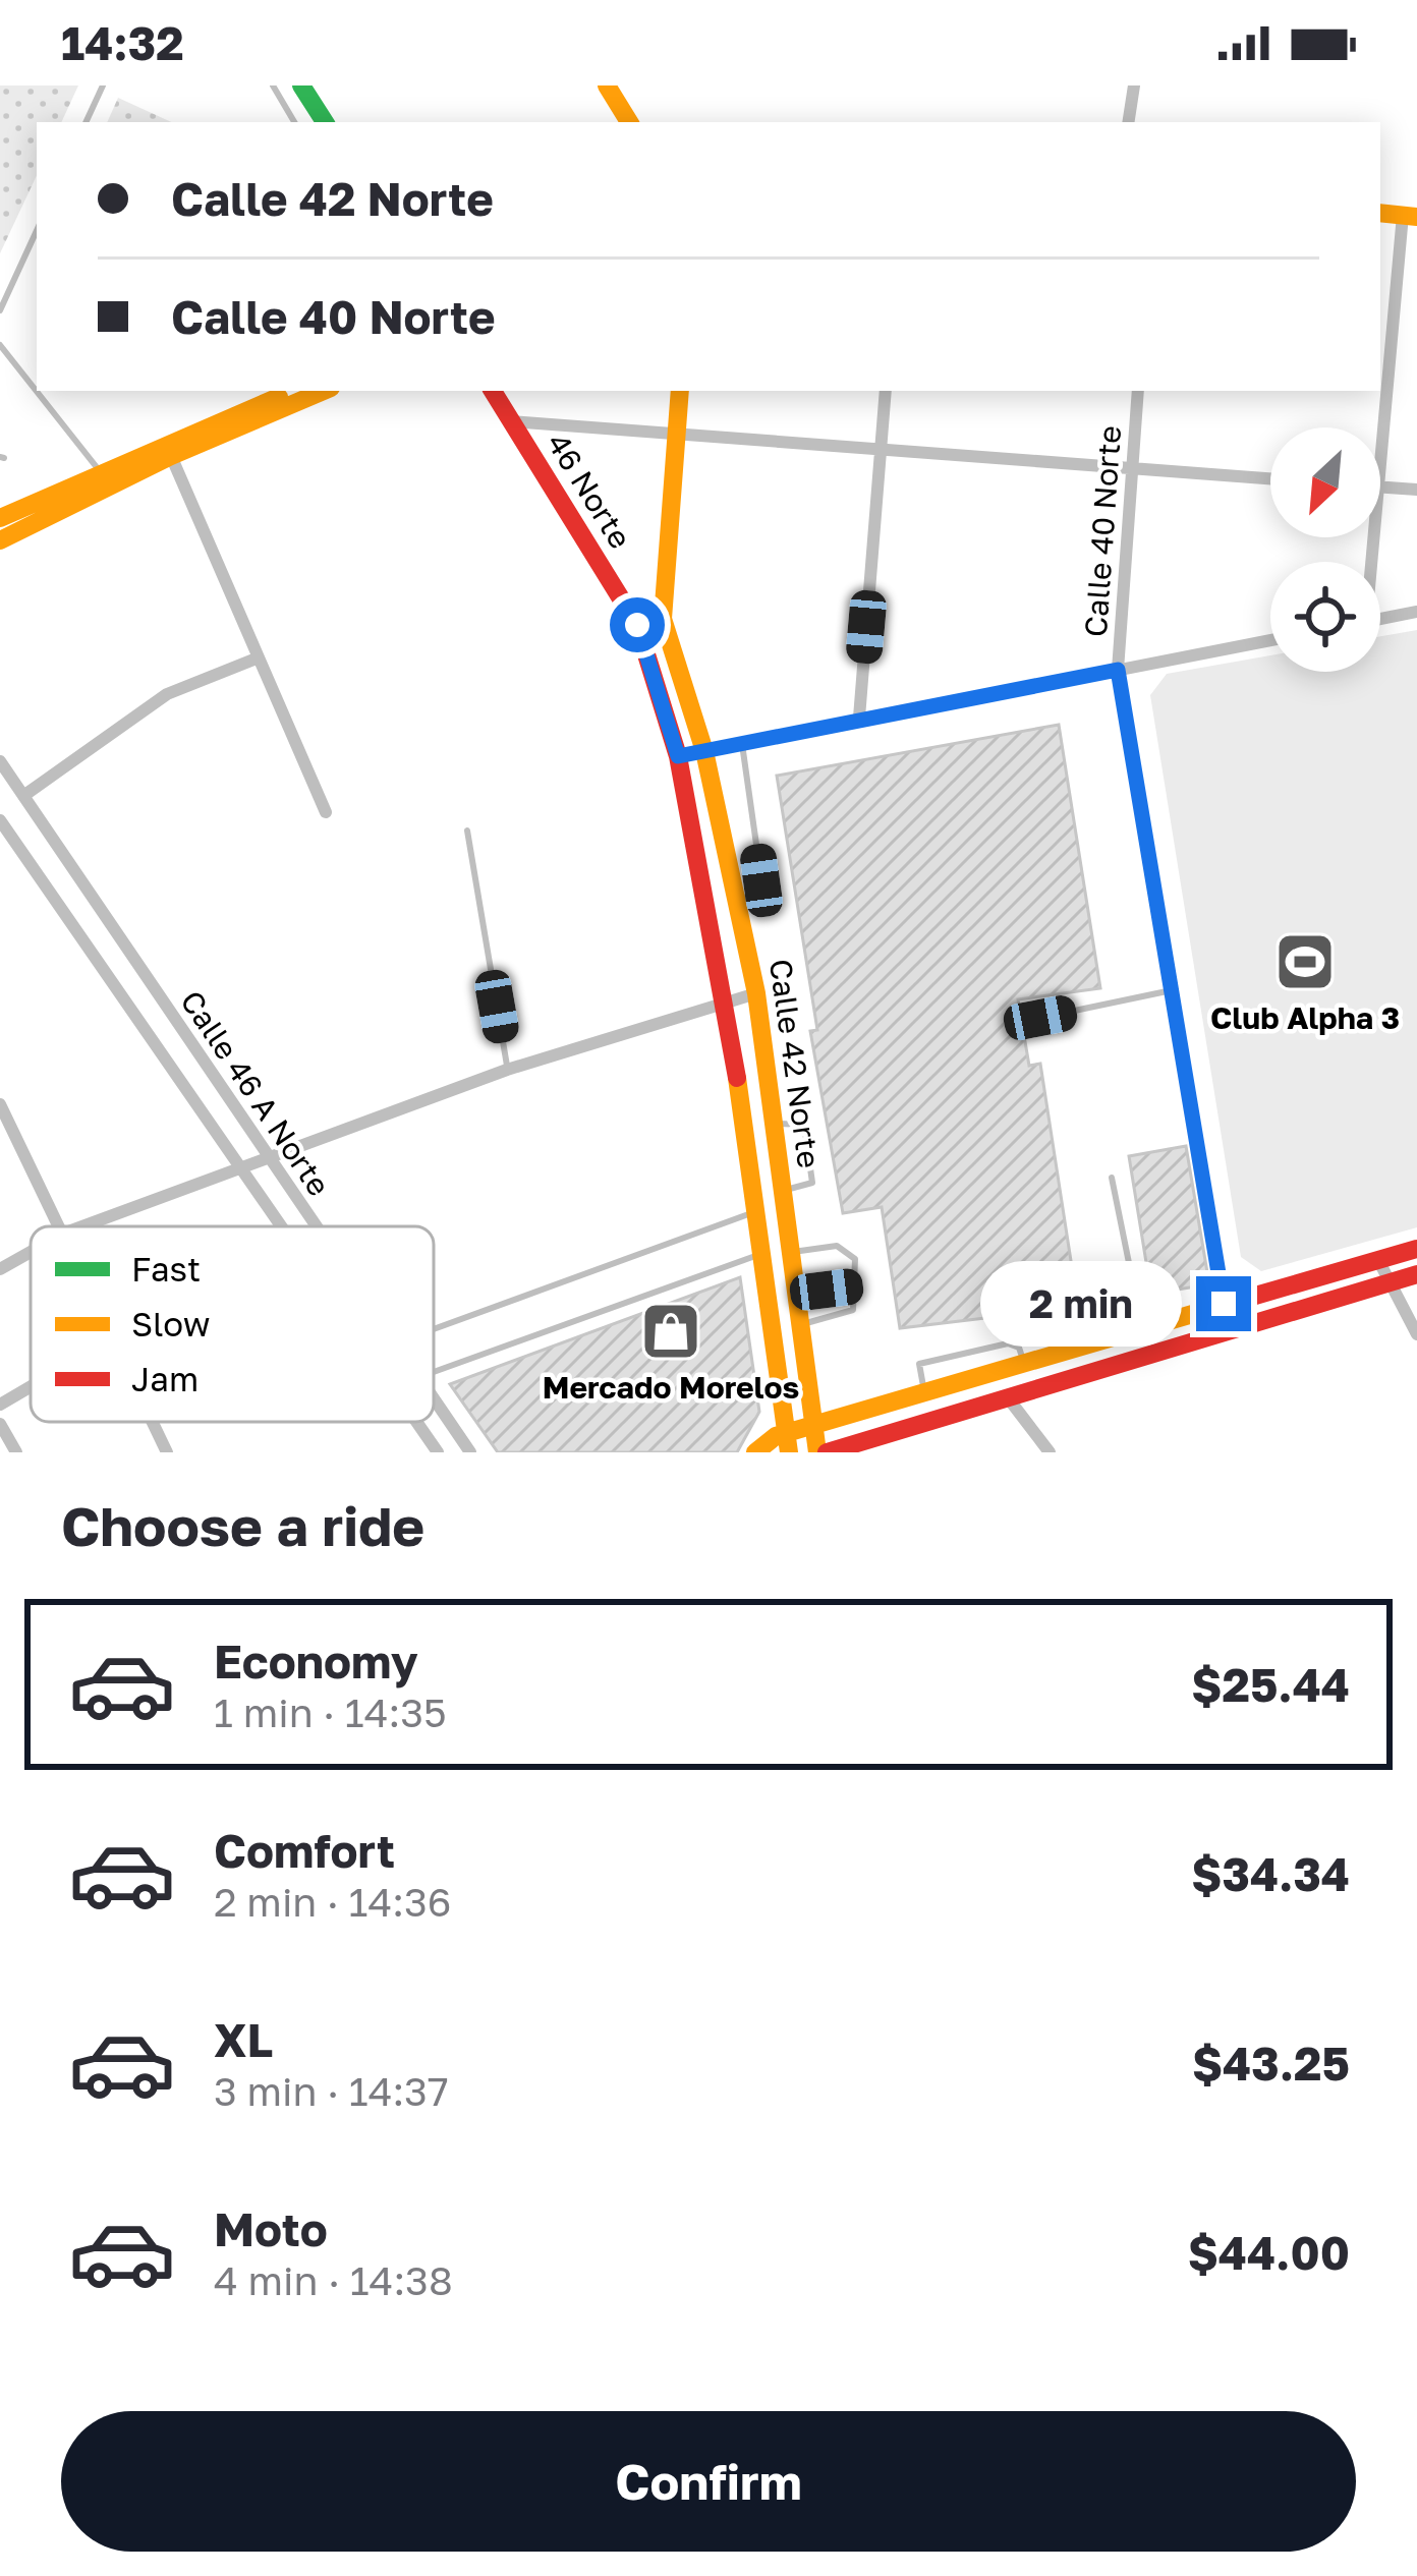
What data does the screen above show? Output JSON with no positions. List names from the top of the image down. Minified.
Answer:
{"streets":{"main road":["46 Norte","Calle 42 Norte"],"street":["Calle 40 Norte","Calle 46 A Norte"]},"crossings":[["46 Norte","Calle 42 Norte"]],"places":{"sports":["Club Alpha 3"],"shop":["Mercado Morelos"]},"legend":["Fast","Slow","Jam"],"north":"bottom left","page":{"status":"14:32","banner":["Calle 42 Norte","Calle 40 Norte"],"bubble":"2 min","heading":"Choose a ride","list":[{"name":"Economy","note":"1 min · 14:35","value":"$25.44"},{"name":"Comfort","note":"2 min · 14:36","value":"$34.34"},{"name":"XL","note":"3 min · 14:37","value":"$43.25"},{"name":"Moto","note":"4 min · 14:38","value":"$44.00"}],"buttons":"Confirm"}}
